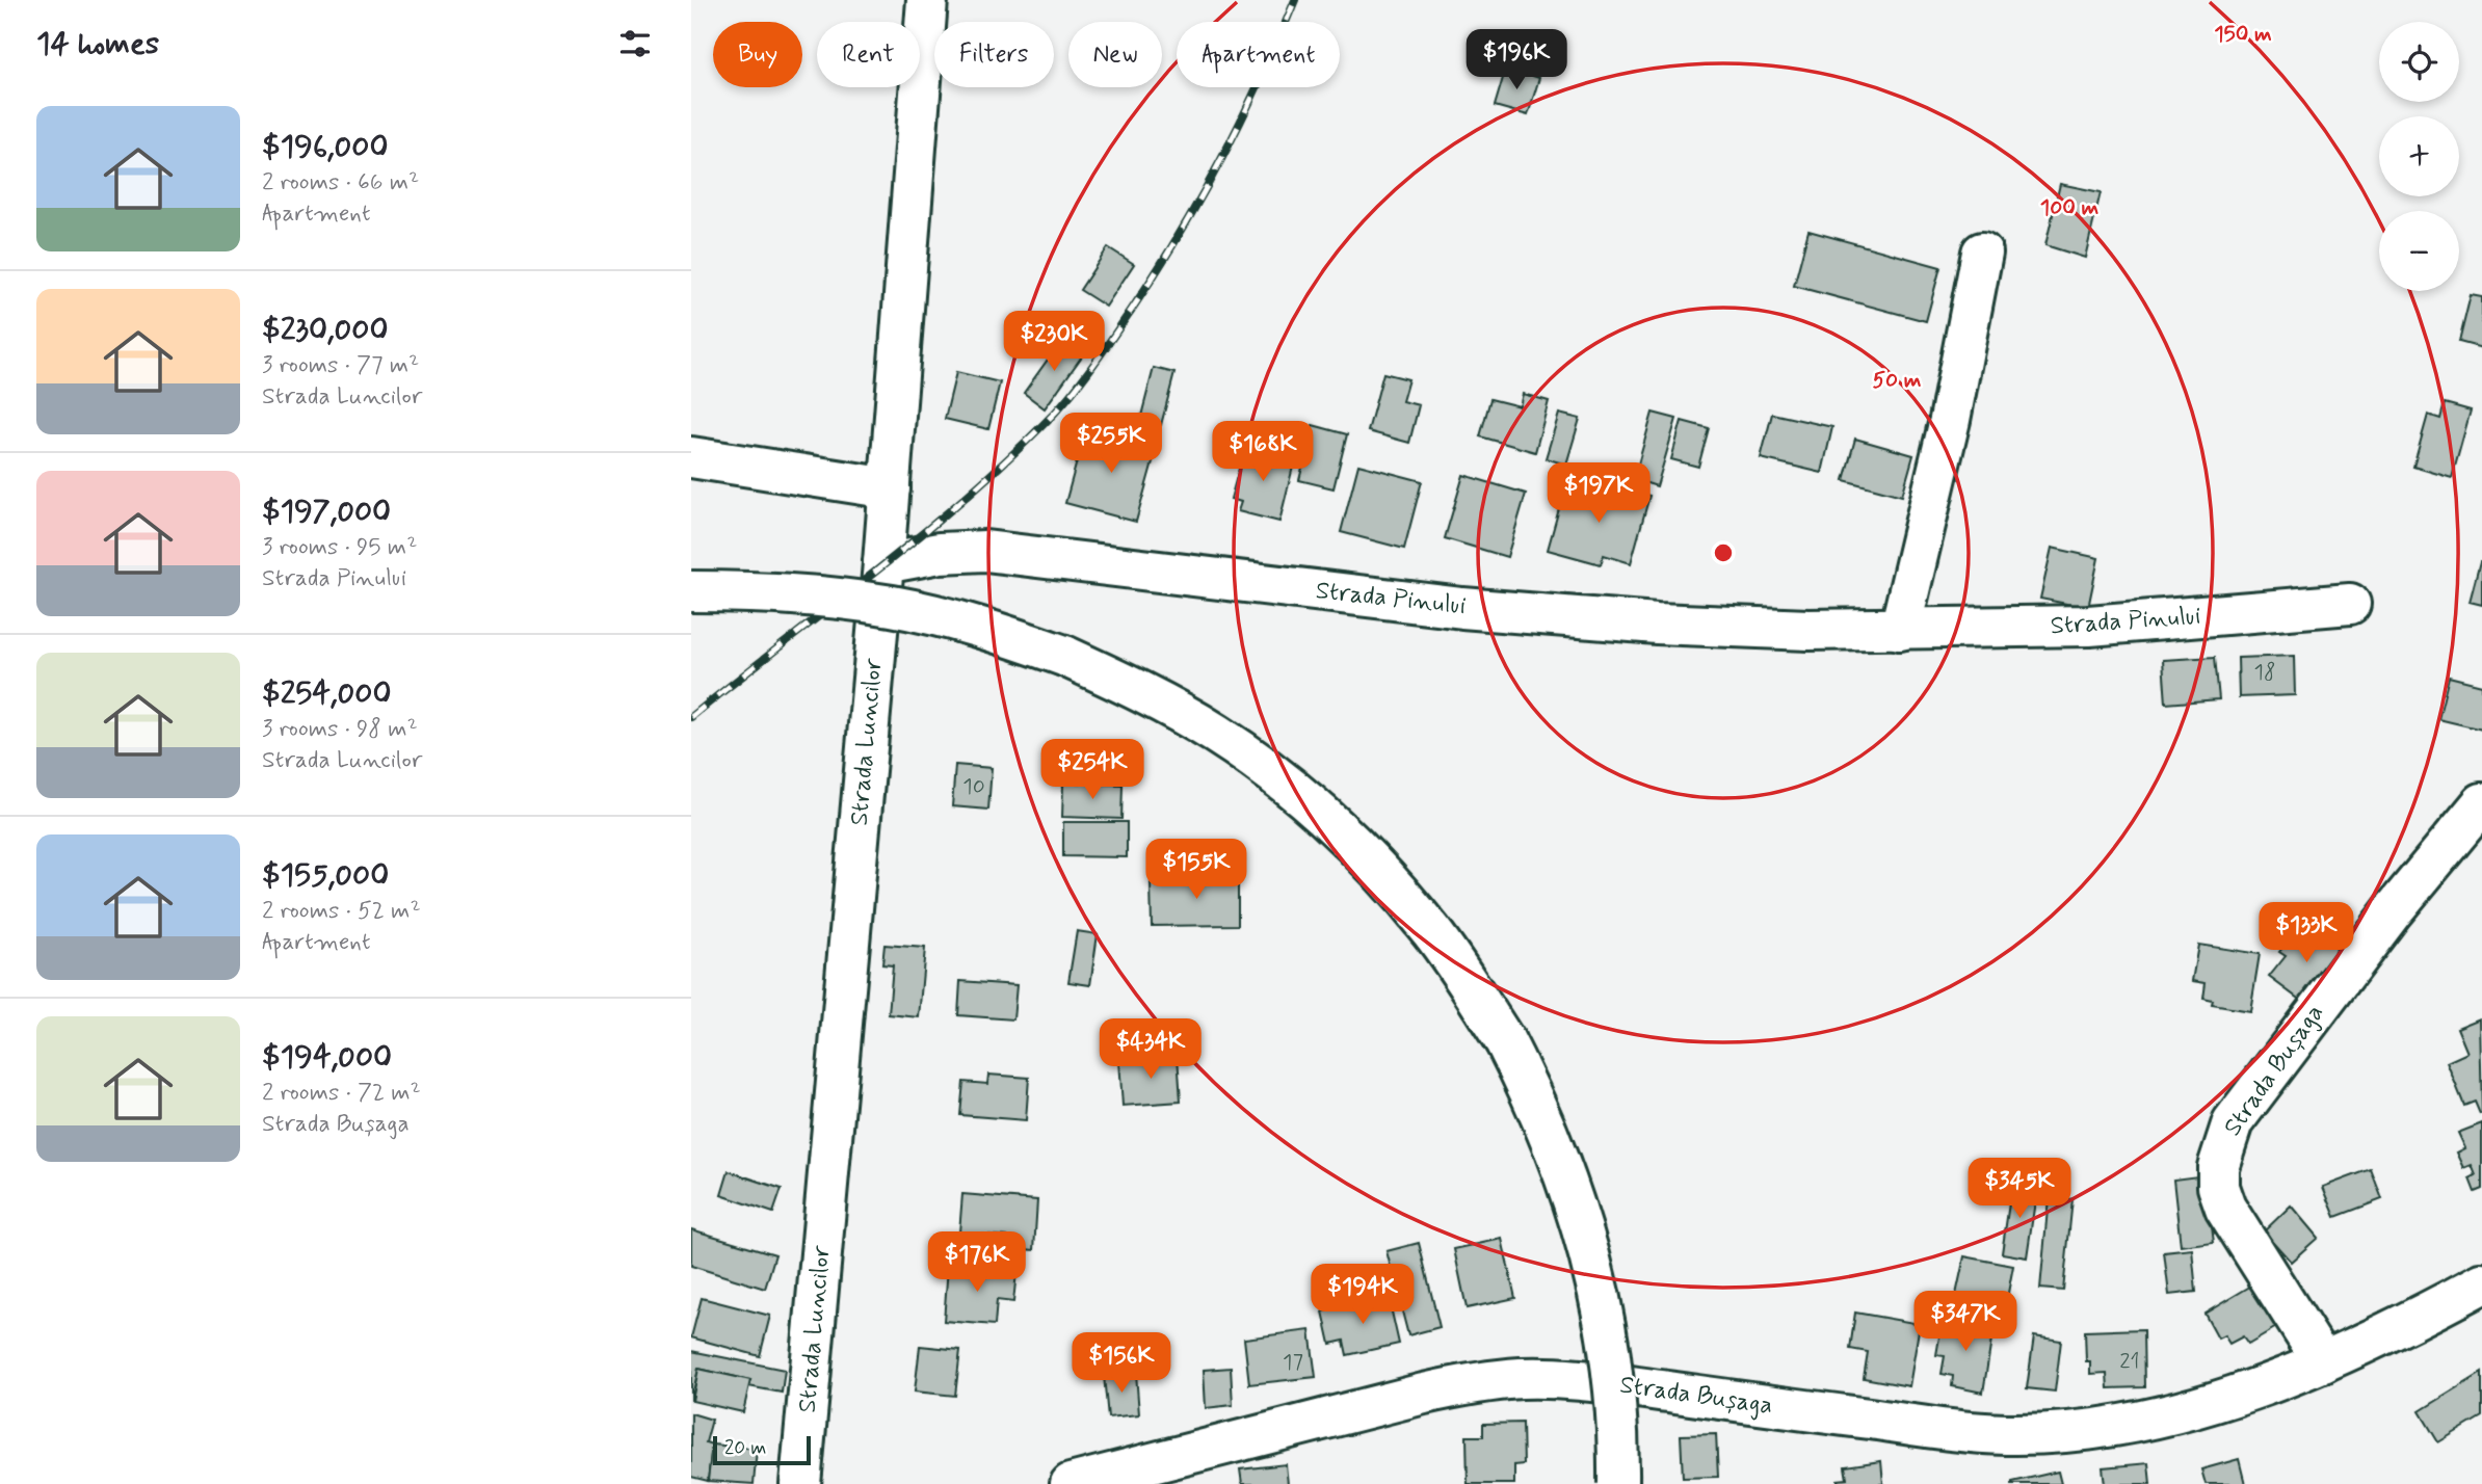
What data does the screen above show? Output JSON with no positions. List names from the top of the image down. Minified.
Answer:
{"streets":{"main road":["Strada Pinului","Strada Luncilor","Strada Bușaga"]},"crossings":[["Strada Pinului","Strada Luncilor"]],"house_numbers":["18","10","21","17"],"scale_bar":"20 m","page":{"heading":"14 homes","map_buttons":["+","−"],"chip":["Buy","Rent","Filters","New","Apartment"],"price":["$196K","$230K","$255K","$168K","$197K","$254K","$155K","$133K","$434K","$345K","$176K","$194K","$347K","$156K"],"list":[{"name":"$196,000","note":"2 rooms · 66 m² · Apartment"},{"name":"$230,000","note":"3 rooms · 77 m² · Strada Luncilor"},{"name":"$197,000","note":"3 rooms · 95 m² · Strada Pinului"},{"name":"$254,000","note":"3 rooms · 98 m² · Strada Luncilor"},{"name":"$155,000","note":"2 rooms · 52 m² · Apartment"},{"name":"$194,000","note":"2 rooms · 72 m² · Strada Bușaga"}],"scale":"20 m"},"rings":["150 m","100 m","50 m"]}
